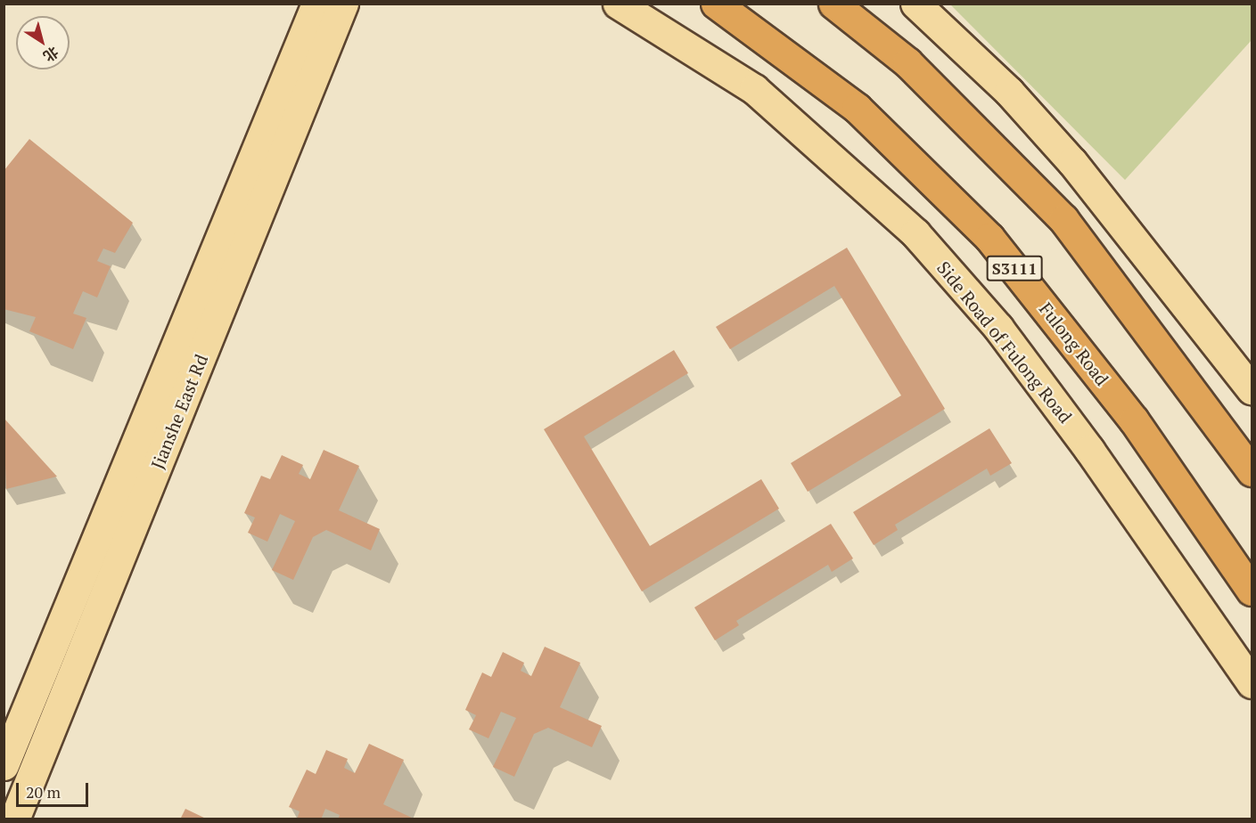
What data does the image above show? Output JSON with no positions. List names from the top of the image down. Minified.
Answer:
{"streets":{"highway":["S3111","Fulong Road"],"main road":["Side Road of Fulong Road","Jianshe East Rd"]},"scale_bar":"20 m","north":"bottom right"}
